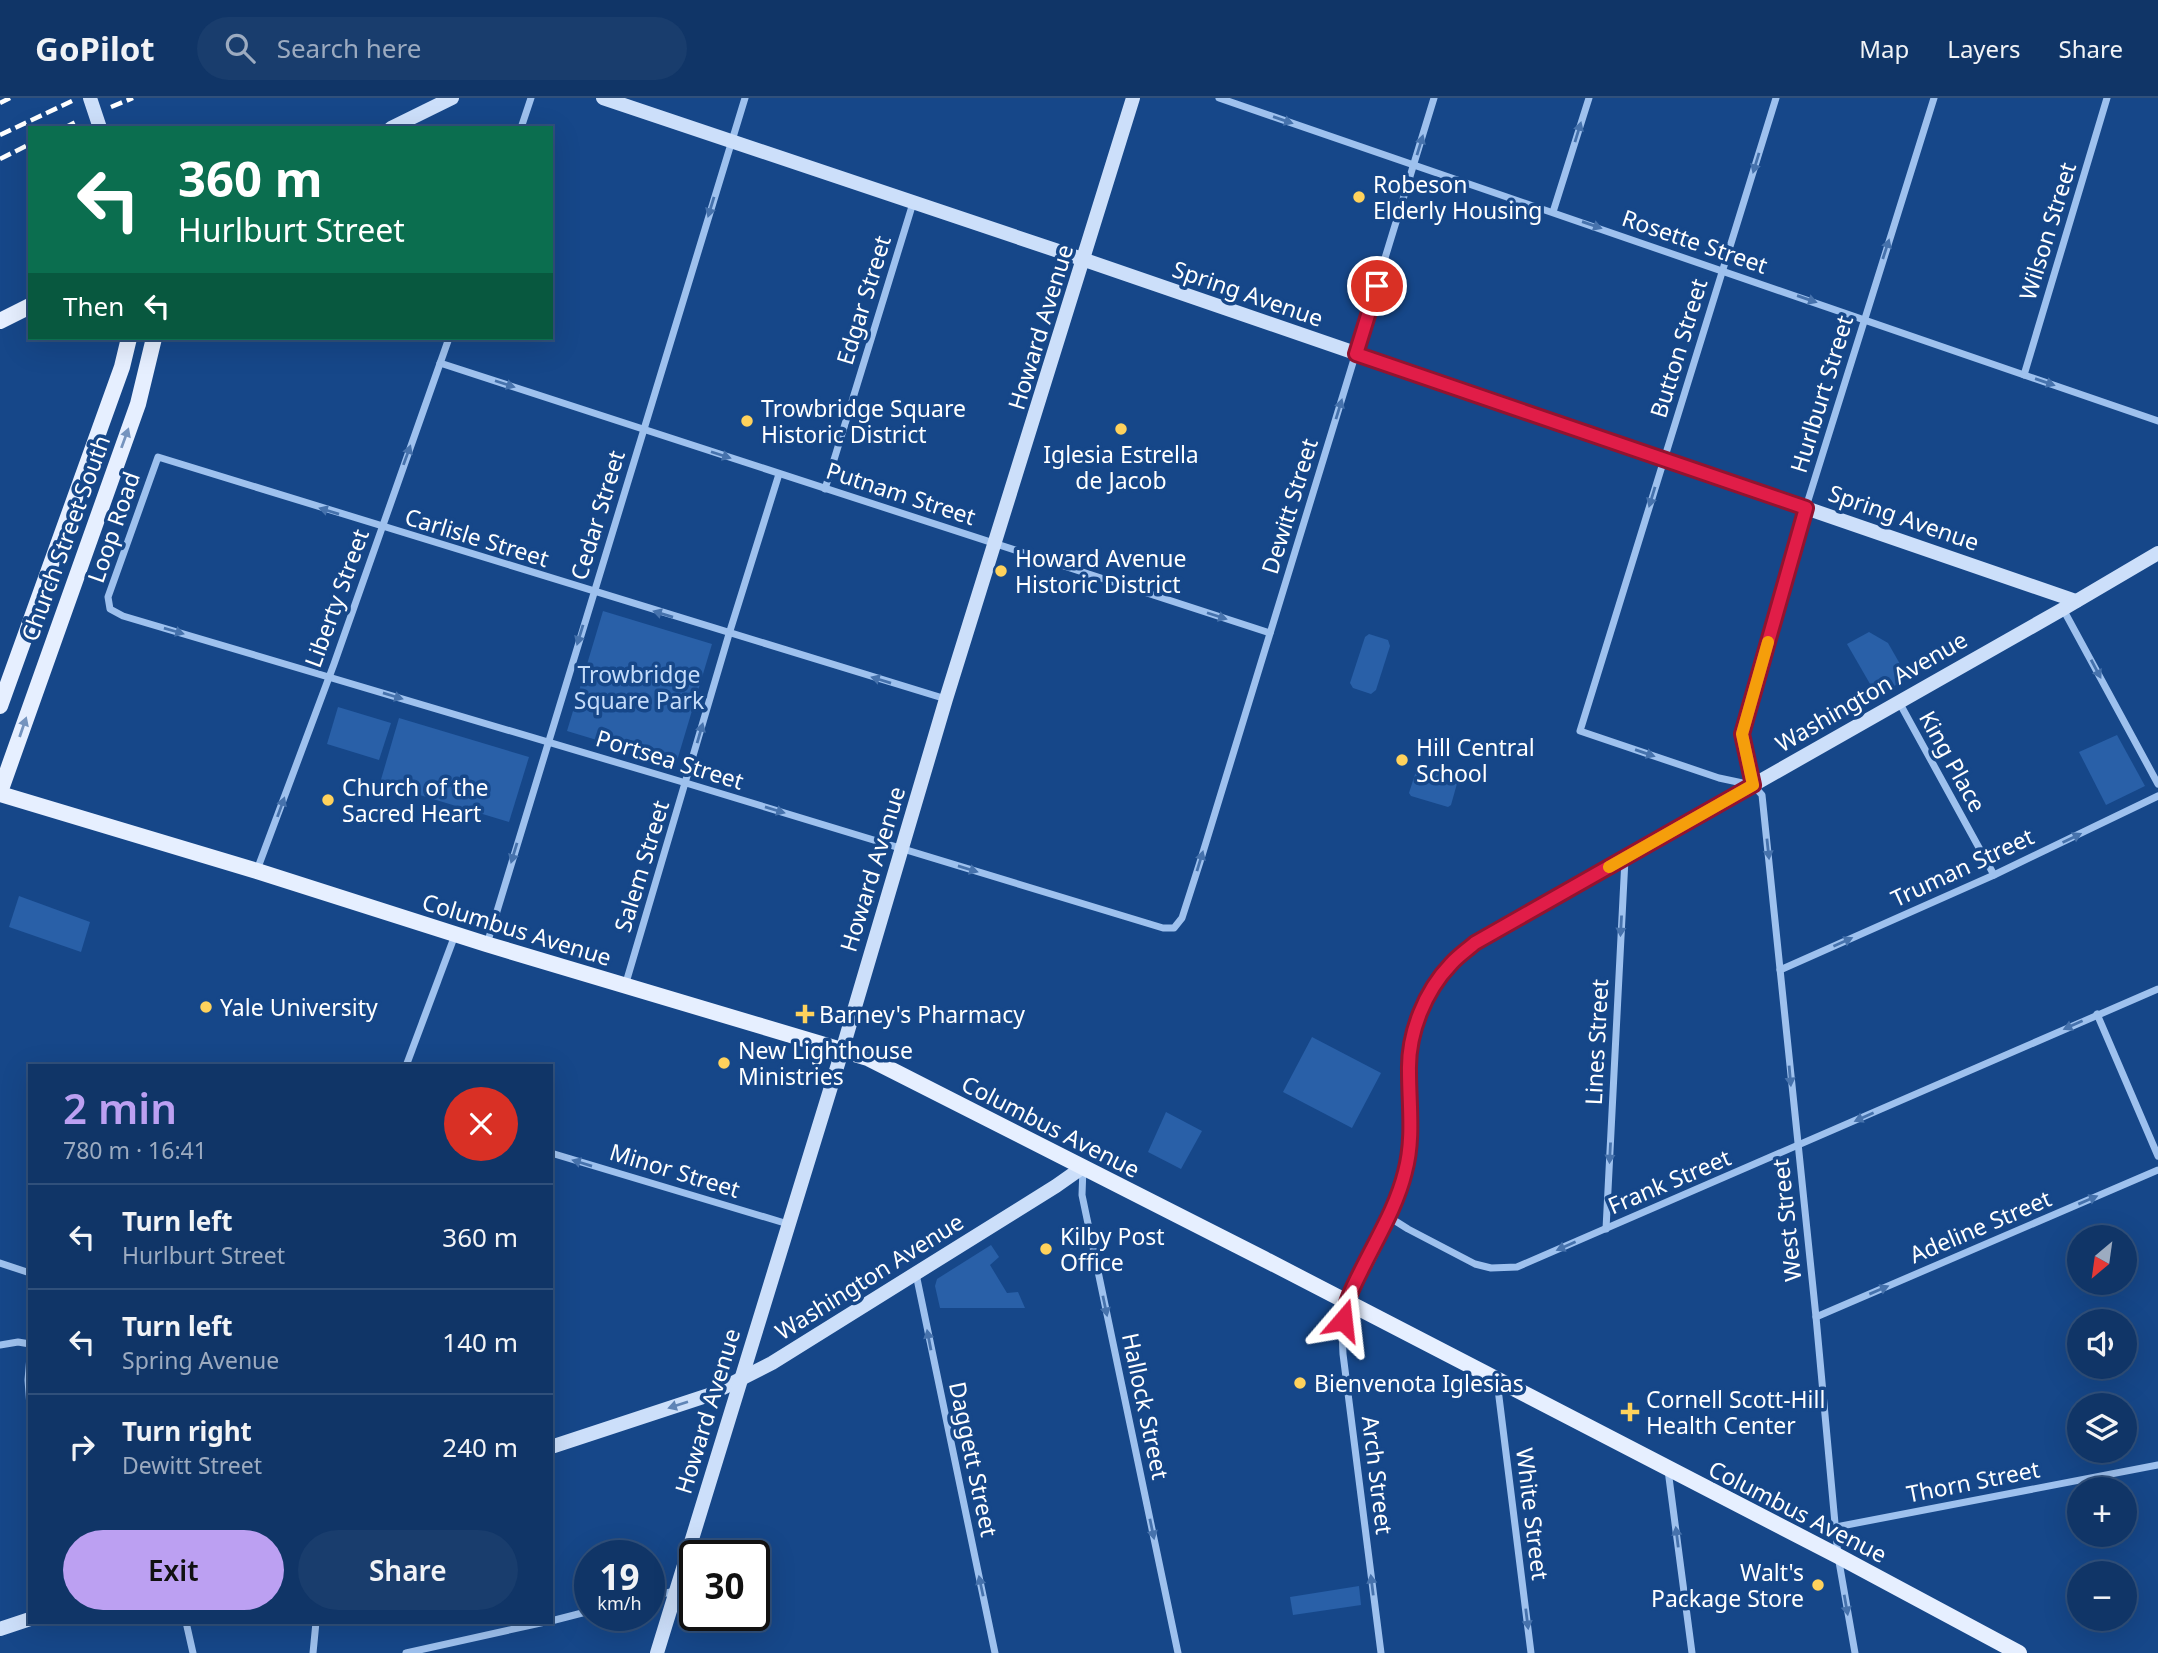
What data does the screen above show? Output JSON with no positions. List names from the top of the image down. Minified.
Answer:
{"streets":{"main road":["Spring Avenue","Howard Avenue","Church Street South","Washington Avenue","Columbus Avenue"],"street":["Wilson Street","Rosette Street","Edgar Street","Button Street","Hurlburt Street","Putnam Street","Dewitt Street","Cedar Street","Loop Road","Carlisle Street","Liberty Street","Portsea Street","King Place","Salem Street","Truman Street","Lines Street","Minor Street","Frank Street","West Street","Adeline Street","Hallock Street","Daggett Street","Arch Street","Thorn Street","White Street"]},"crossings":[["Wilson Street","Rosette Street"],["Rosette Street","Button Street"],["Rosette Street","Hurlburt Street"],["Rosette Street","Dewitt Street"],["Spring Avenue","Edgar Street"],["Spring Avenue","Howard Avenue"],["Spring Avenue","Button Street"],["Spring Avenue","Hurlburt Street"],["Spring Avenue","Dewitt Street"],["Spring Avenue","Cedar Street"],["Spring Avenue","Washington Avenue"],["Edgar Street","Putnam Street"],["Howard Avenue","Putnam Street"],["Howard Avenue","Carlisle Street"],["Howard Avenue","Washington Avenue"],["Howard Avenue","Portsea Street"],["Howard Avenue","Columbus Avenue"],["Howard Avenue","Minor Street"],["Button Street","Hurlburt Street"],["Button Street","Washington Avenue"],["Button Street","West Street"],["Hurlburt Street","Washington Avenue"],["Hurlburt Street","West Street"],["Putnam Street","Dewitt Street"],["Putnam Street","Cedar Street"],["Putnam Street","Liberty Street"],["Putnam Street","Salem Street"],["Dewitt Street","Portsea Street"],["Cedar Street","Carlisle Street"],["Cedar Street","Portsea Street"],["Cedar Street","Columbus Avenue"],["Loop Road","Carlisle Street"],["Loop Road","Portsea Street"],["Carlisle Street","Liberty Street"],["Carlisle Street","Salem Street"],["Church Street South","Columbus Avenue"],["Liberty Street","Portsea Street"],["Liberty Street","Columbus Avenue"],["Washington Avenue","King Place"],["Washington Avenue","Columbus Avenue"],["Washington Avenue","Lines Street"],["Washington Avenue","Frank Street"],["Washington Avenue","West Street"],["Washington Avenue","Hallock Street"],["Washington Avenue","Daggett Street"],["Washington Avenue","Arch Street"],["Portsea Street","Salem Street"],["King Place","Truman Street"],["Salem Street","Columbus Avenue"],["Truman Street","West Street"],["Columbus Avenue","West Street"],["Columbus Avenue","Hallock Street"],["Columbus Avenue","Arch Street"],["Columbus Avenue","White Street"],["Lines Street","Frank Street"],["Frank Street","West Street"],["West Street","Adeline Street"],["West Street","Thorn Street"]],"one_way":["Rosette Street","Putnam Street","Dewitt Street","Cedar Street","Carlisle Street","Liberty Street","Portsea Street","Truman Street","Lines Street","Minor Street","Frank Street","West Street","Adeline Street","Hallock Street","Daggett Street","Arch Street","White Street"],"parks":["Trowbridge Square Park"],"places":{"other":["Robeson Elderly Housing","Trowbridge Square Historic District","Iglesia Estrella de Jacob","Howard Avenue Historic District","Hill Central School","Church of the Sacred Heart","Yale University","New Lighthouse Ministries","Kilby Post Office","Bienvenota Iglesias","Walt's Package Store"],"health":["Barney's Pharmacy","Cornell Scott-Hill Health Center"]},"north":"bottom left","page":{"header":"GoPilot","search":"Search here","nav":["Map","Layers","Share"],"turn":["360 m","Hurlburt Street"],"then":"Then","heading":["2 min","780 m · 16:41"],"list":[{"name":"Turn left","note":"Hurlburt Street","value":"360 m"},{"name":"Turn left","note":"Spring Avenue","value":"140 m"},{"name":"Turn right","note":"Dewitt Street","value":"240 m"}],"map_buttons":["+","−"],"buttons":["Exit","Share"],"speed":"19 km/h","limit":"30"}}
